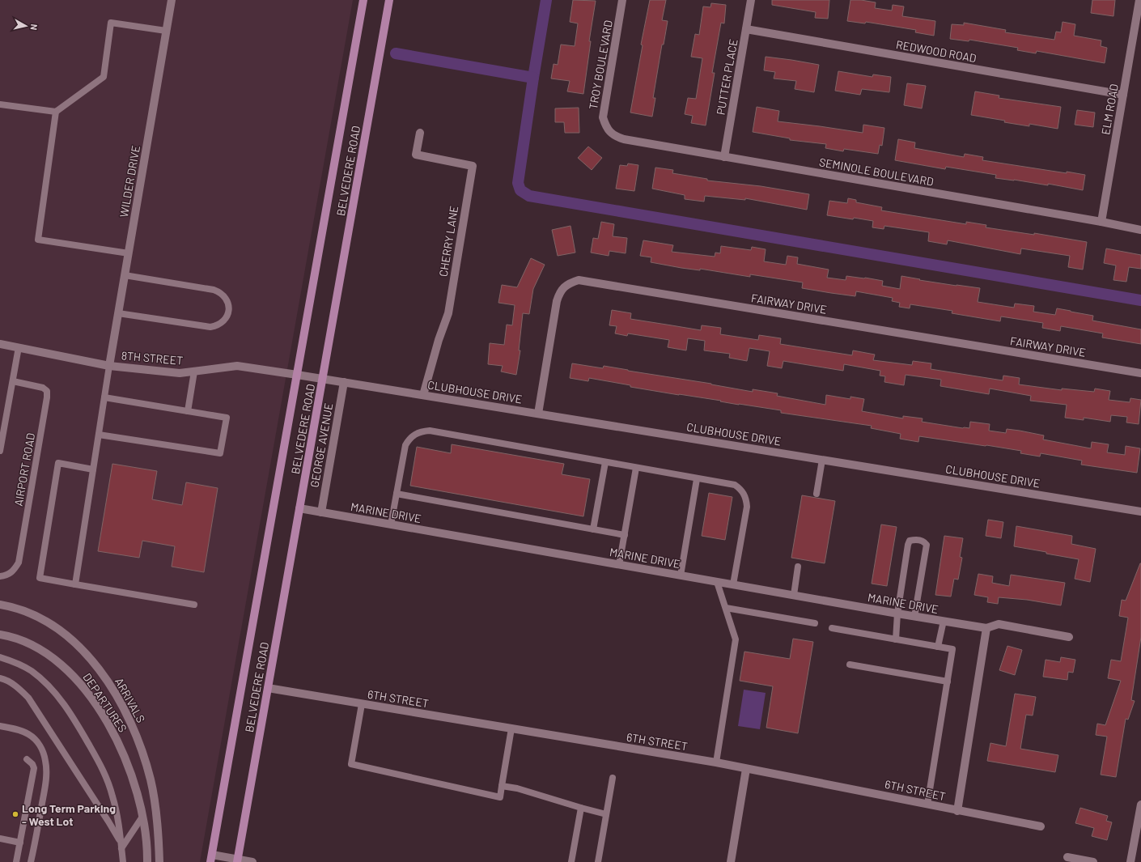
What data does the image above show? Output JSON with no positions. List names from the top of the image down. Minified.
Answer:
{"streets":{"main road":["BELVEDERE ROAD"],"street":["REDWOOD ROAD","TROY BOULEVARD","PUTTER PLACE","ELM ROAD","SEMINOLE BOULEVARD","WILDER DRIVE","CHERRY LANE","FAIRWAY DRIVE","8TH STREET","CLUBHOUSE DRIVE","GEORGE AVENUE","MARINE DRIVE","6TH STREET","ARRIVALS","DEPARTURES"],"lane":["AIRPORT ROAD"]},"crossings":[["REDWOOD ROAD","PUTTER PLACE"],["REDWOOD ROAD","ELM ROAD"],["TROY BOULEVARD","SEMINOLE BOULEVARD"],["PUTTER PLACE","SEMINOLE BOULEVARD"],["ELM ROAD","SEMINOLE BOULEVARD"],["BELVEDERE ROAD","8TH STREET"],["BELVEDERE ROAD","CLUBHOUSE DRIVE"],["BELVEDERE ROAD","MARINE DRIVE"],["BELVEDERE ROAD","6TH STREET"],["WILDER DRIVE","8TH STREET"],["CHERRY LANE","CLUBHOUSE DRIVE"],["FAIRWAY DRIVE","CLUBHOUSE DRIVE"],["8TH STREET","CLUBHOUSE DRIVE"],["CLUBHOUSE DRIVE","GEORGE AVENUE"],["GEORGE AVENUE","MARINE DRIVE"]],"places":["Long Term Parking - West Lot"],"north":"right"}
